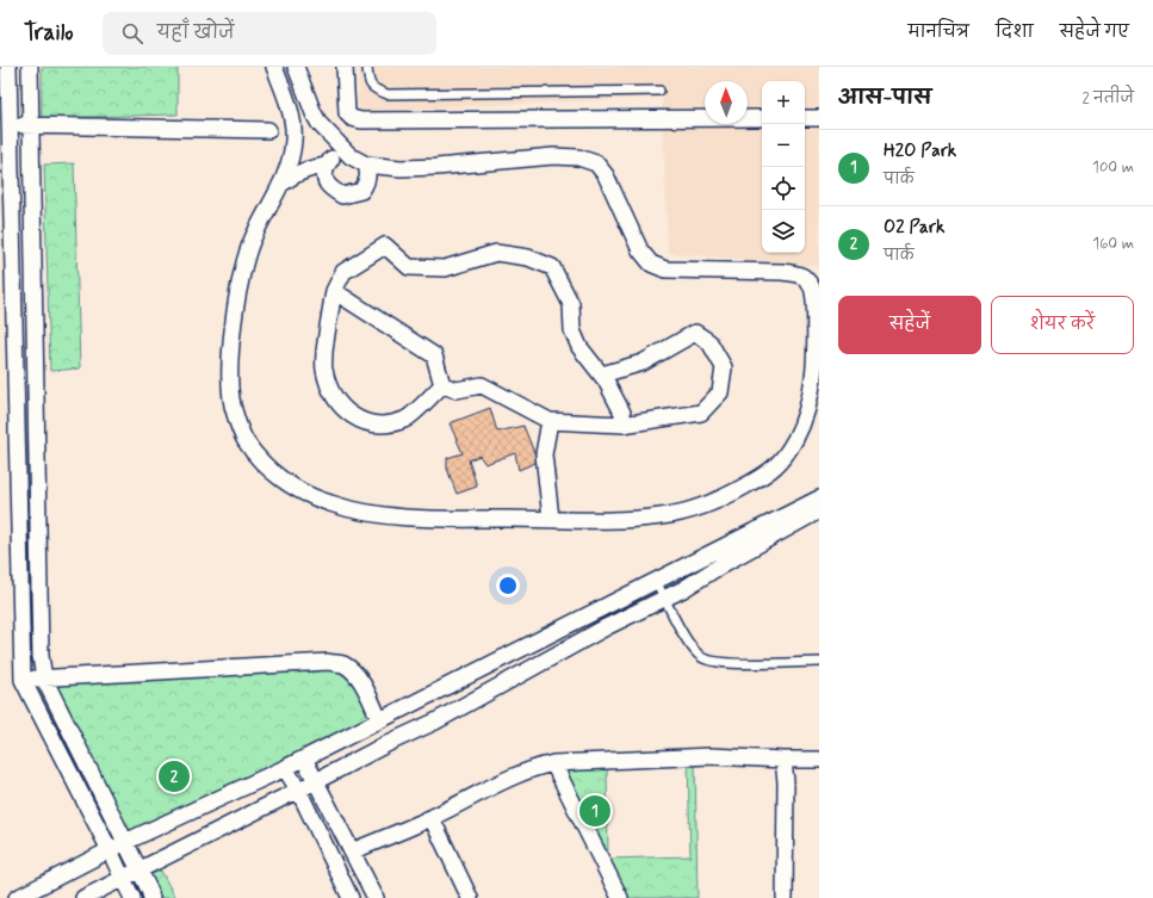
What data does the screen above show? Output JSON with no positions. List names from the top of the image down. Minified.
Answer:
{"north":"top","page":{"header":"Trailo","search":"यहाँ खोजें","nav":["मानचित्र","दिशा","सहेजे गए"],"heading":["आस-पास","2 नतीजे"],"map_buttons":["+","−"],"list":[{"mark":"1","name":"H2O Park","note":"पार्क","value":"100 m"},{"mark":"2","name":"O2 Park","note":"पार्क","value":"160 m"}],"buttons":["सहेजें","शेयर करें"],"pins":["2","1"]}}
